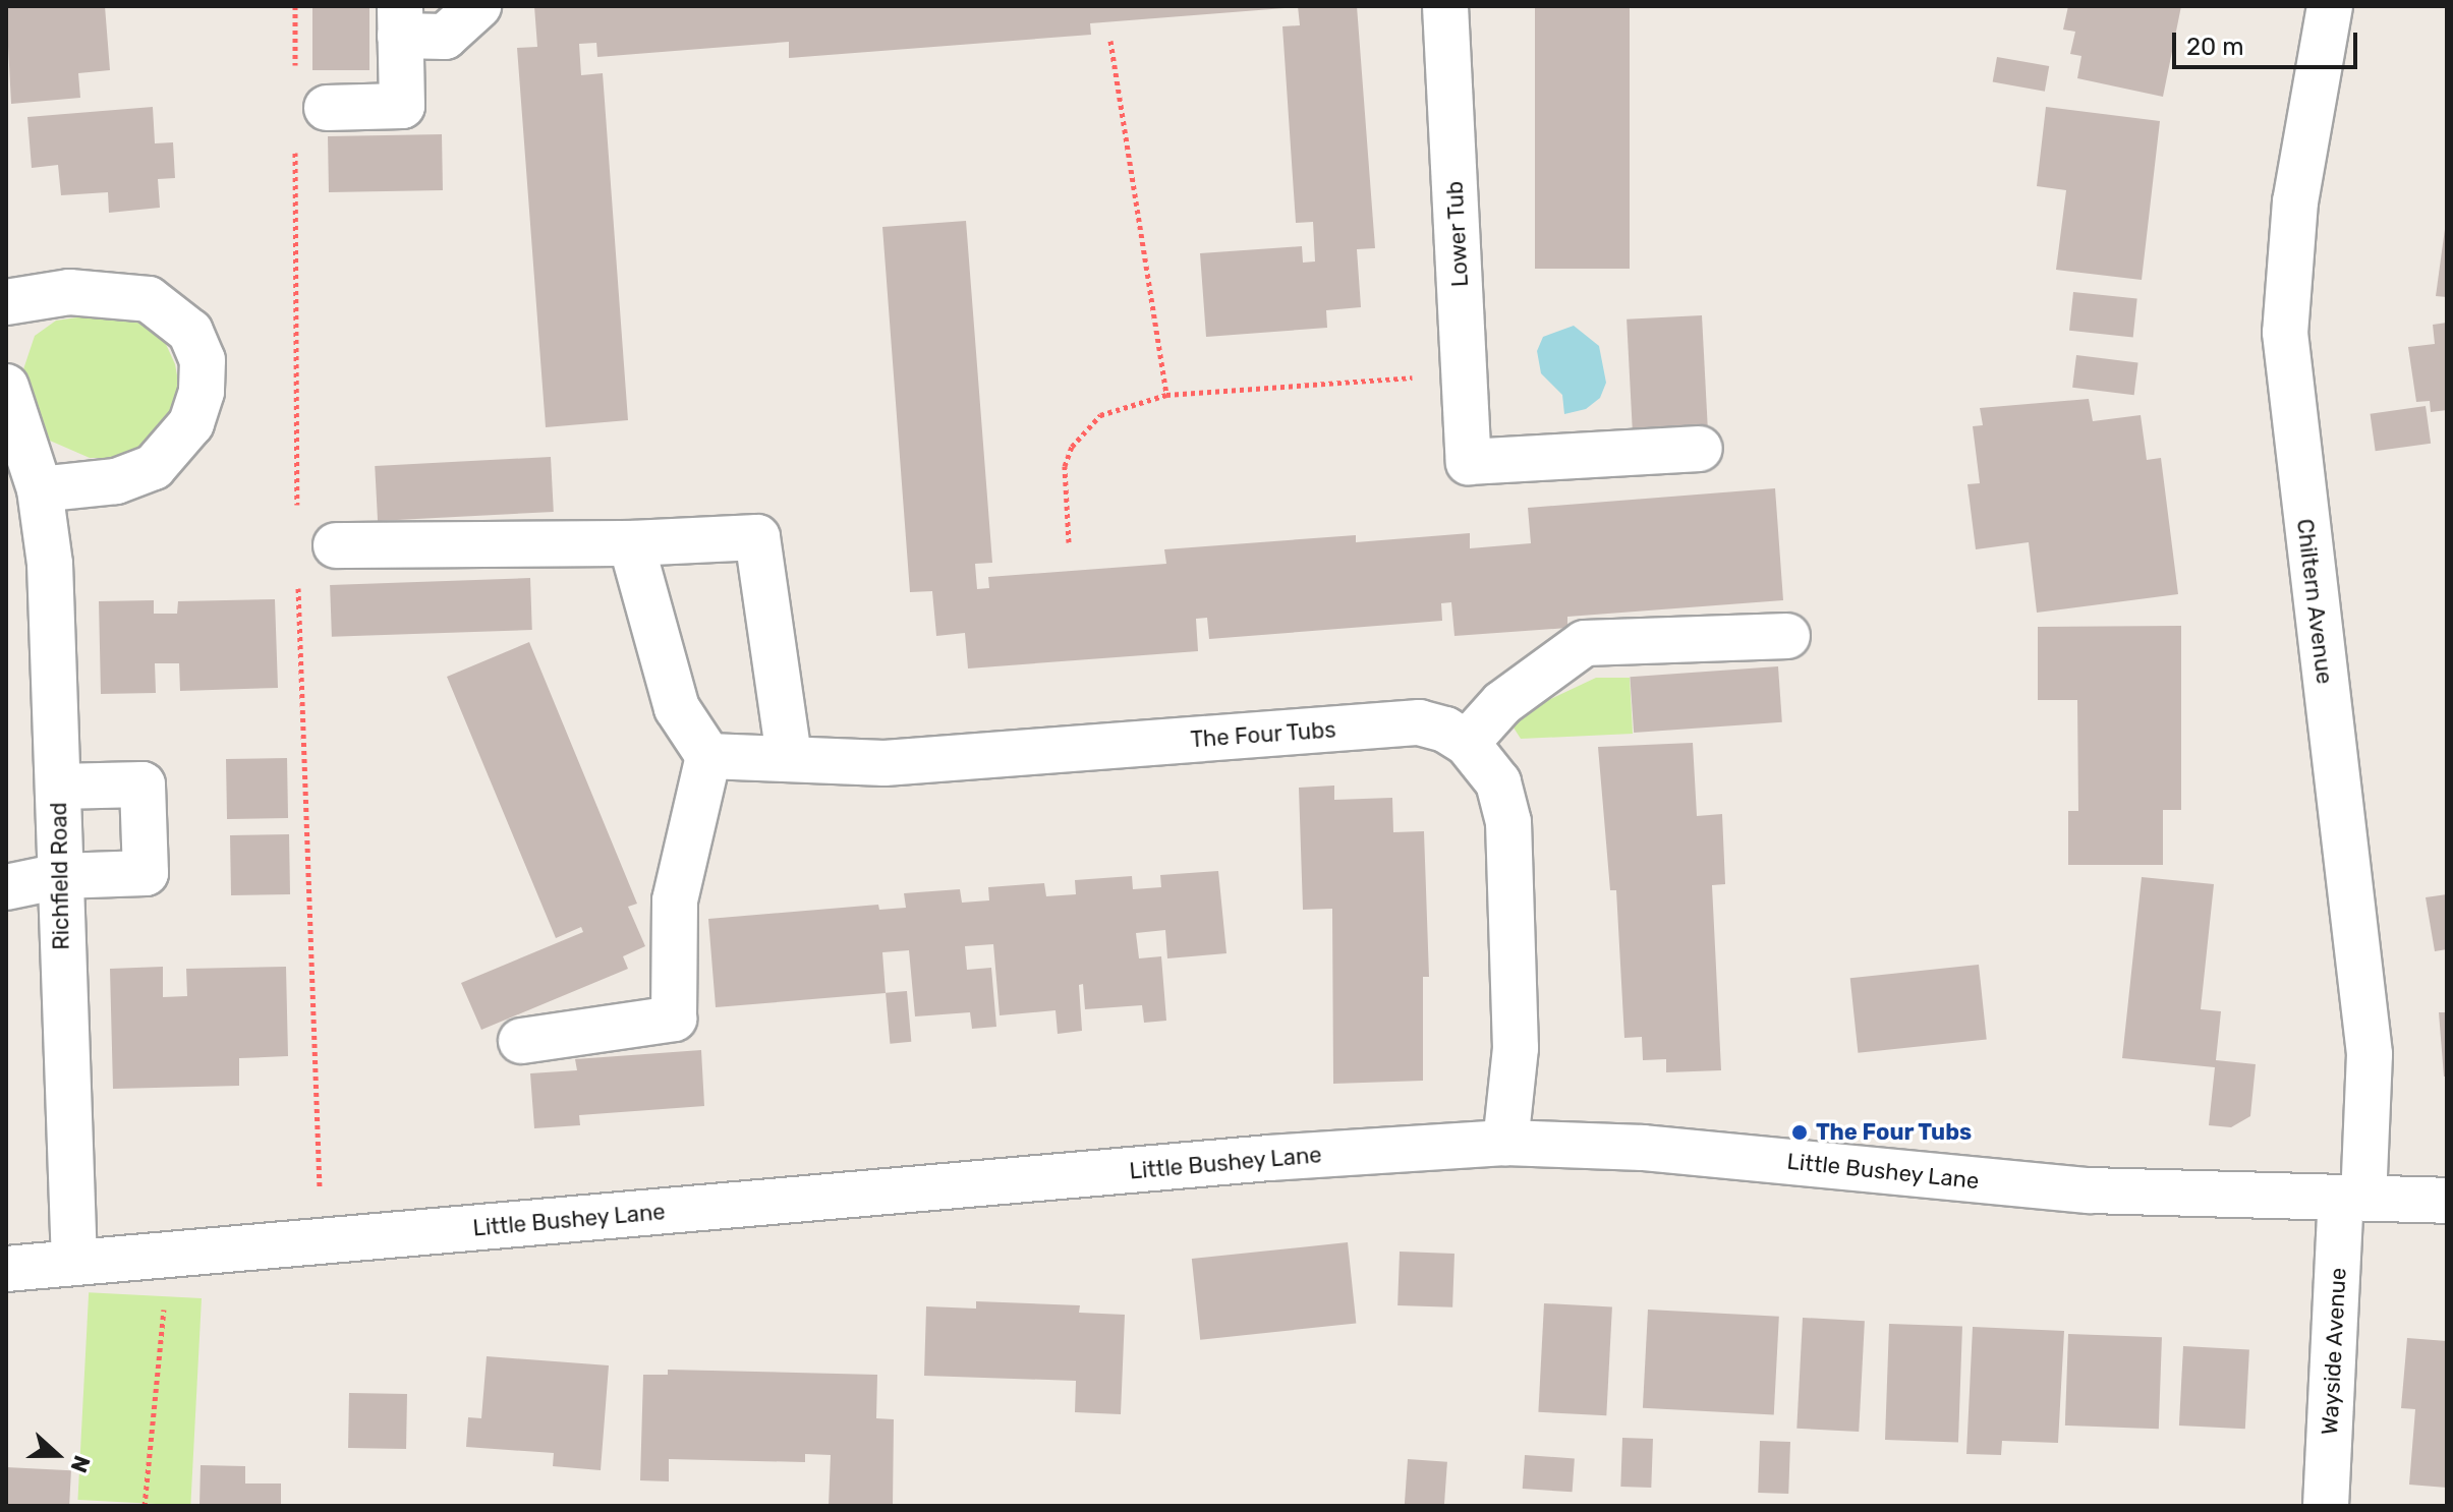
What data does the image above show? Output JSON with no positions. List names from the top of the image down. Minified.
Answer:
{"streets":{"street":["Lower Tub","Chiltern Avenue","The Four Tubs","Richfield Road","Little Bushey Lane","Wayside Avenue"]},"crossings":[["Chiltern Avenue","Little Bushey Lane"],["Chiltern Avenue","Wayside Avenue"],["The Four Tubs","Little Bushey Lane"],["Richfield Road","Little Bushey Lane"],["Little Bushey Lane","Wayside Avenue"]],"places":["The Four Tubs"],"scale_bar":"20 m","north":"right"}
